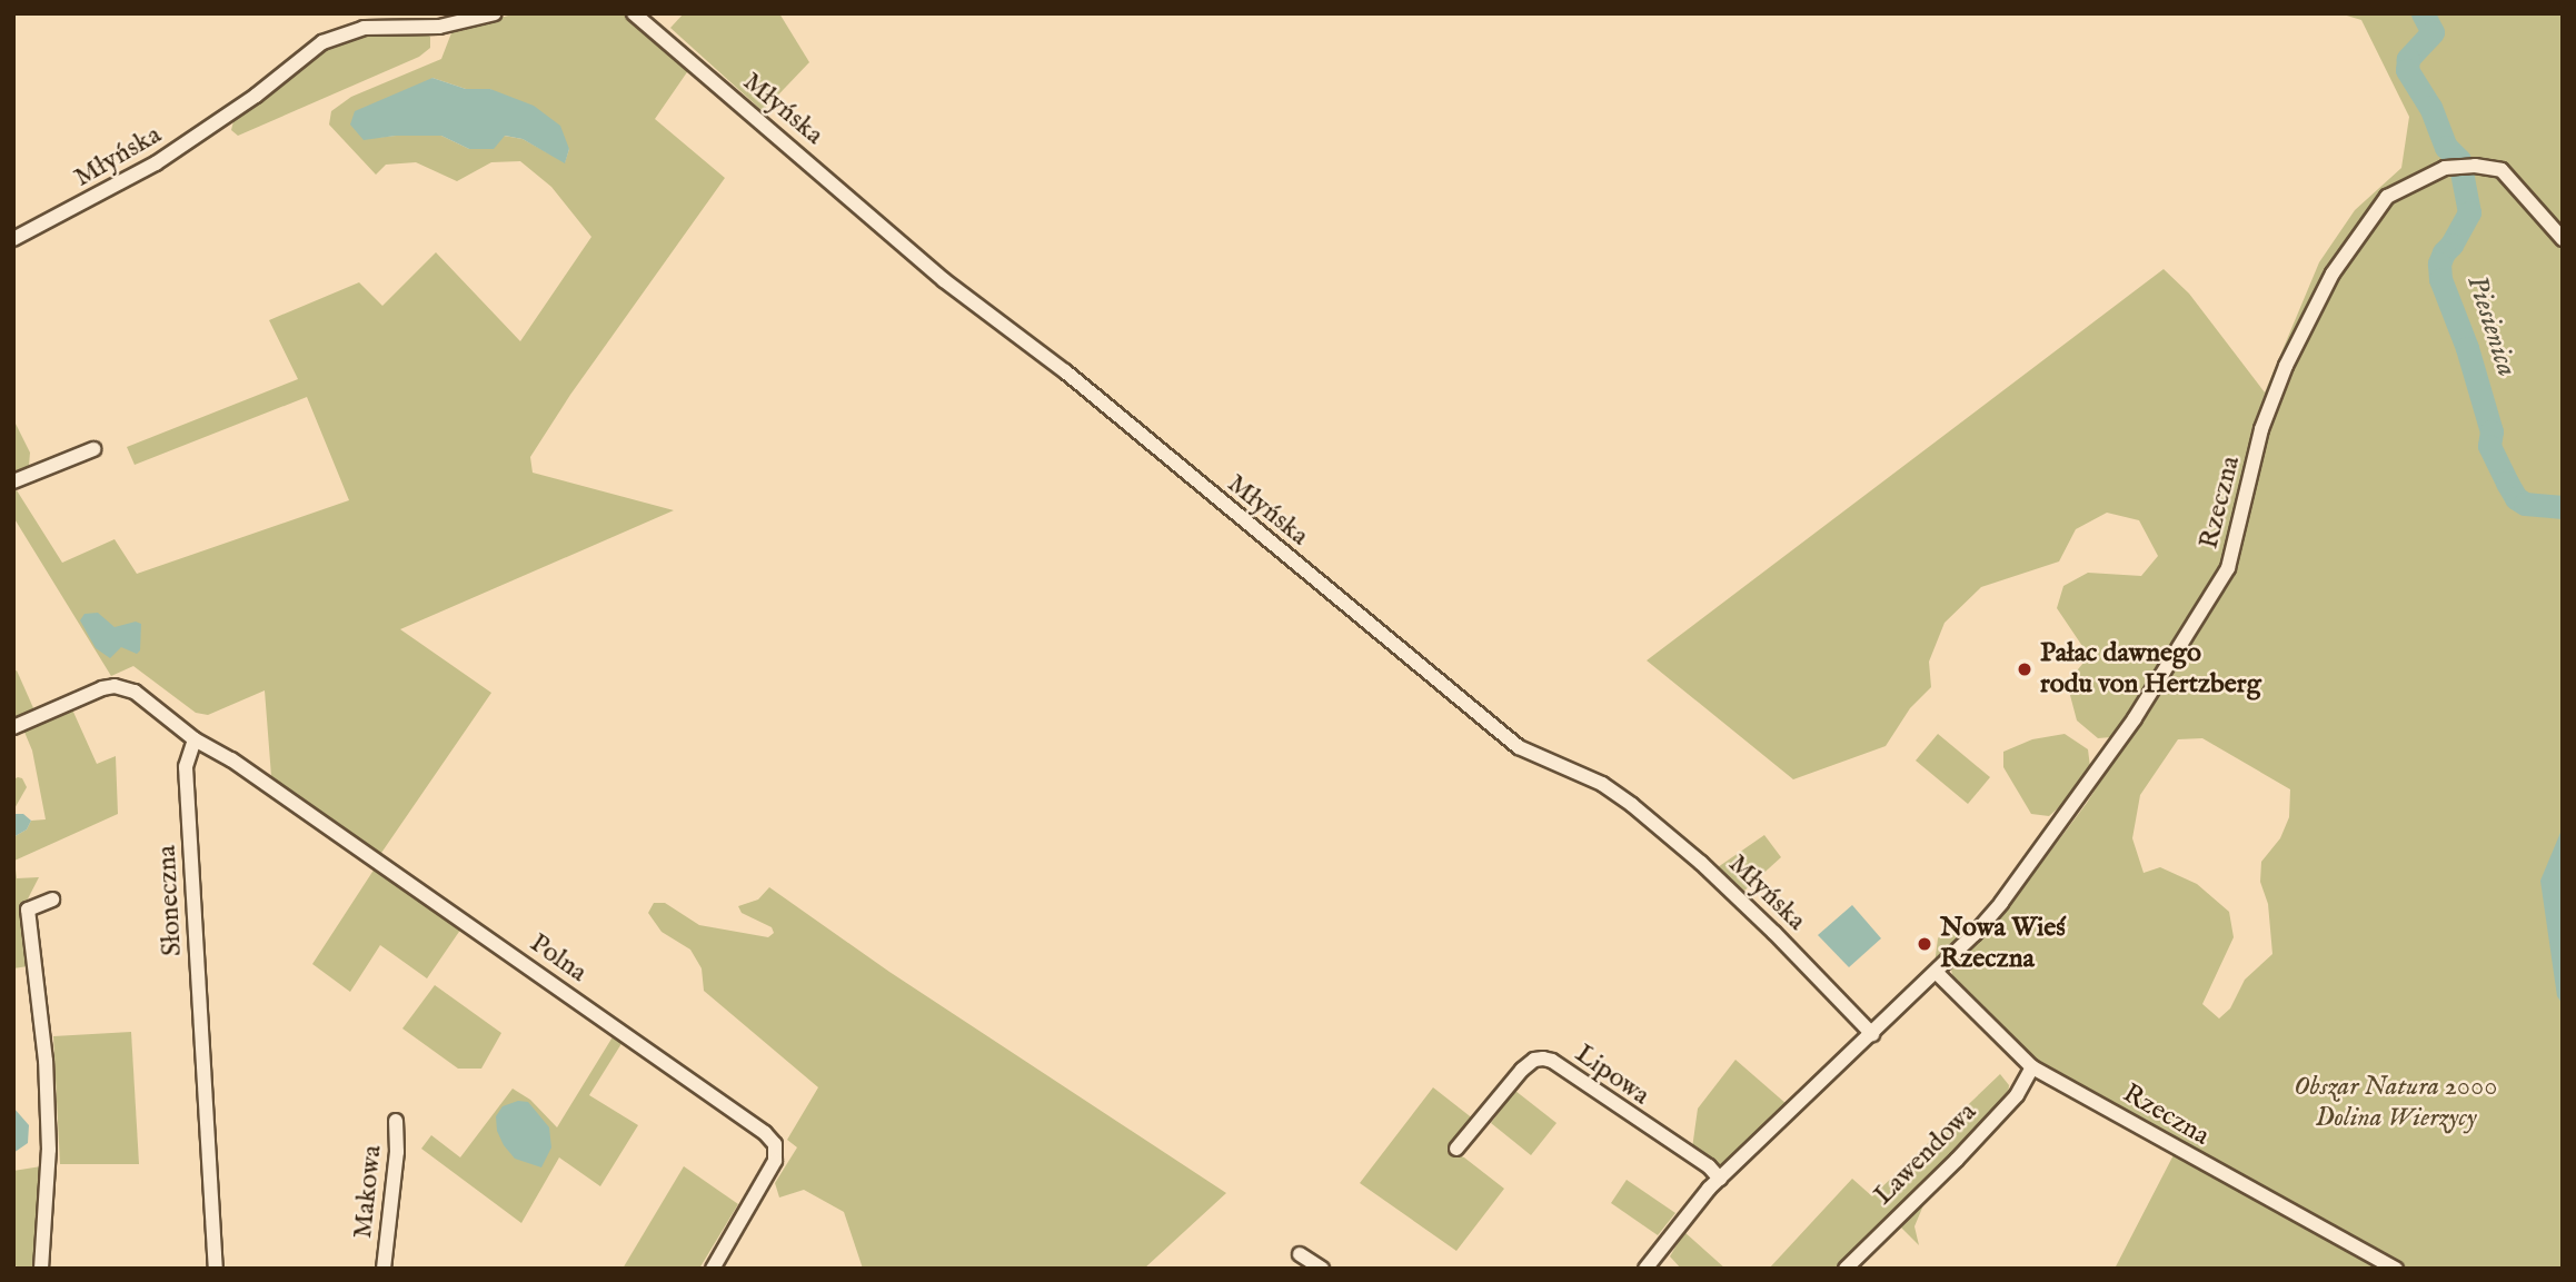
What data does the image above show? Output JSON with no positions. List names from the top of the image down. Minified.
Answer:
{"streets":{"street":["Młyńska","Rzeczna","Słoneczna","Polna","Lipowa","Lawendowa","Makowa"]},"crossings":[["Młyńska","Rzeczna"],["Rzeczna","Lipowa"],["Rzeczna","Lawendowa"],["Słoneczna","Polna"]],"water":["Piesienica"],"parks":["Obszar Natura 2000 Dolina Wierzycy"],"places":["Pałac dawnego rodu von Hertzberg","Nowa Wieś Rzeczna"]}
